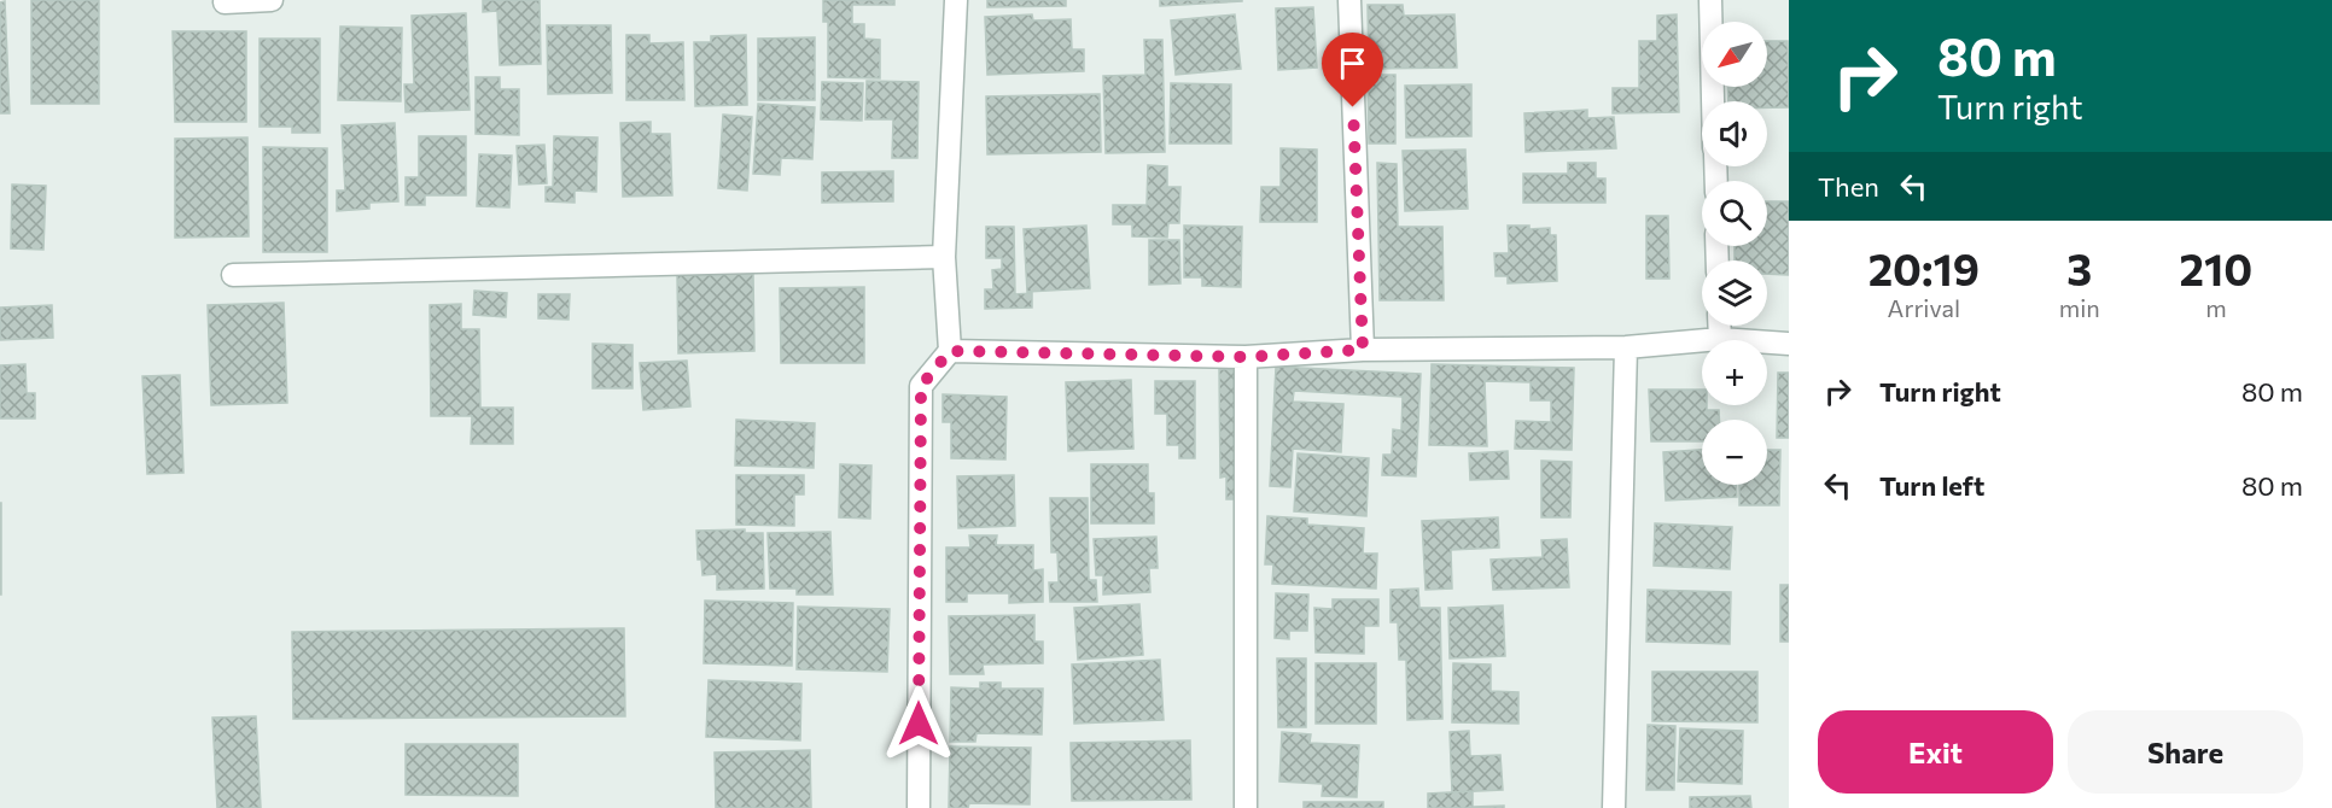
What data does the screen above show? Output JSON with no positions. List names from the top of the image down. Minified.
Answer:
{"north":"bottom left","page":{"turn":["80 m","Turn right"],"map_buttons":["+","−"],"then":"Then","eta":["20:19","Arrival","3","min","210","m"],"list":[{"name":"Turn right","value":"80 m"},{"name":"Turn left","value":"80 m"}],"buttons":["Exit","Share"]}}
